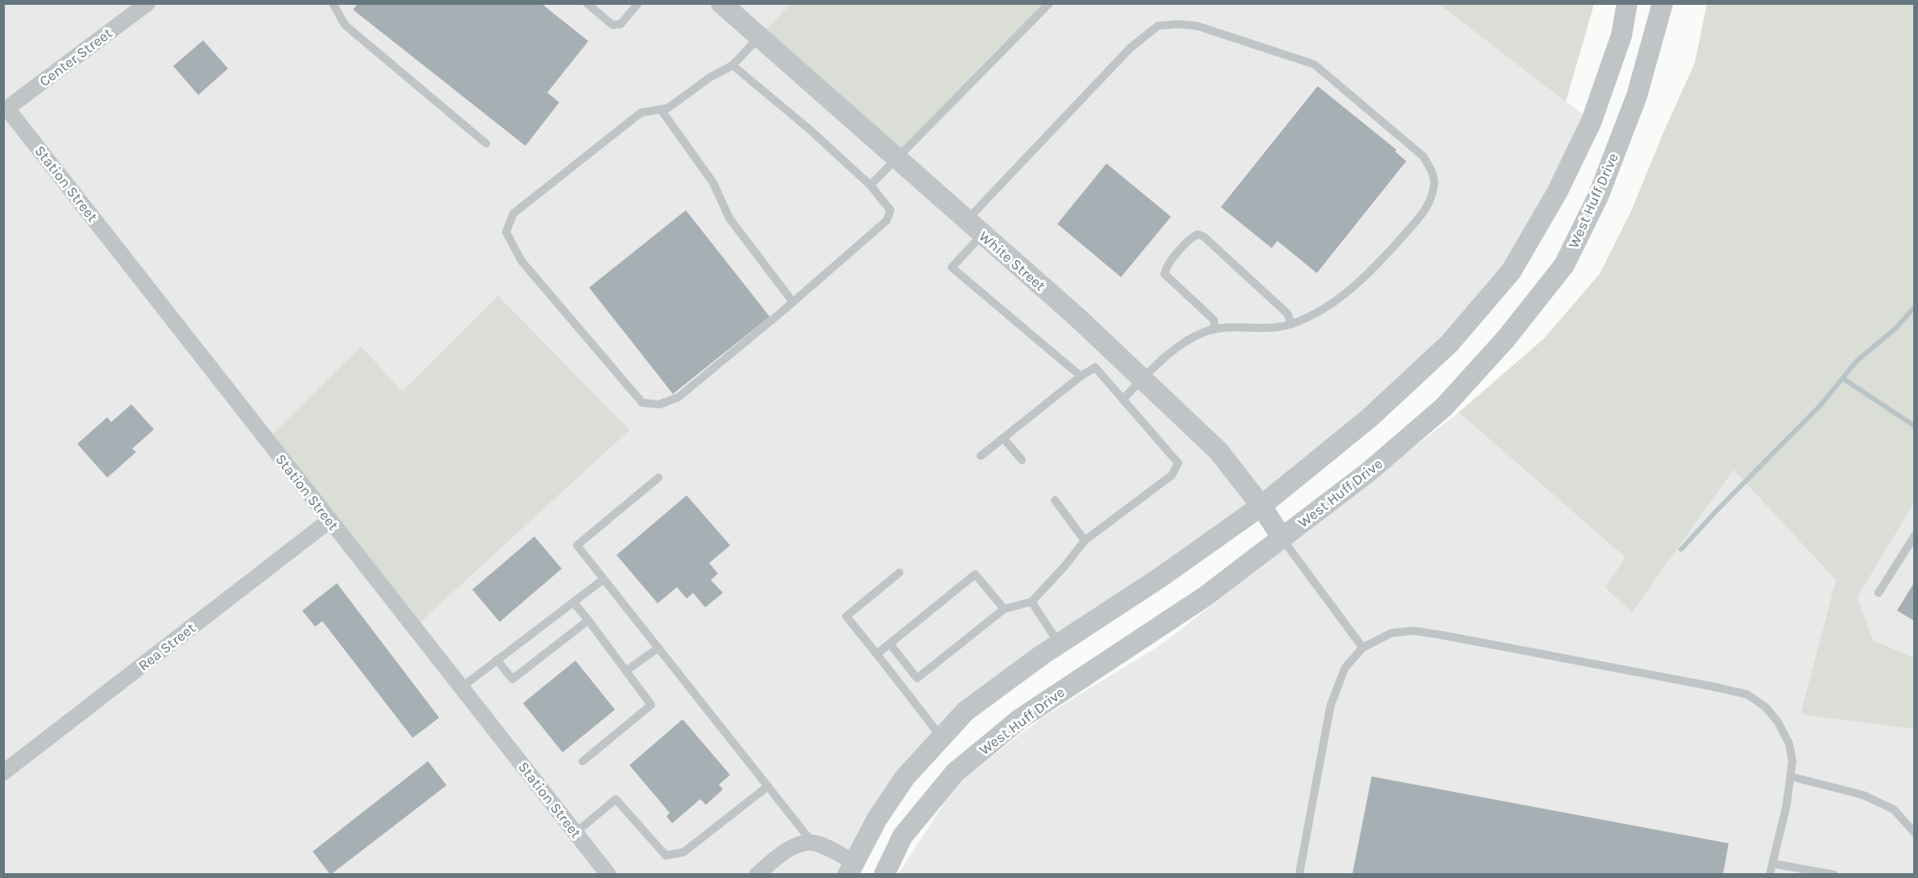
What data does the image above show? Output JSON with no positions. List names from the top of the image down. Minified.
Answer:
{"streets":{"street":["Center Street","Station Street","West Huff Drive","White Street","Rea Street"]},"crossings":[["Center Street","Station Street"],["Station Street","Rea Street"],["West Huff Drive","White Street"]]}
